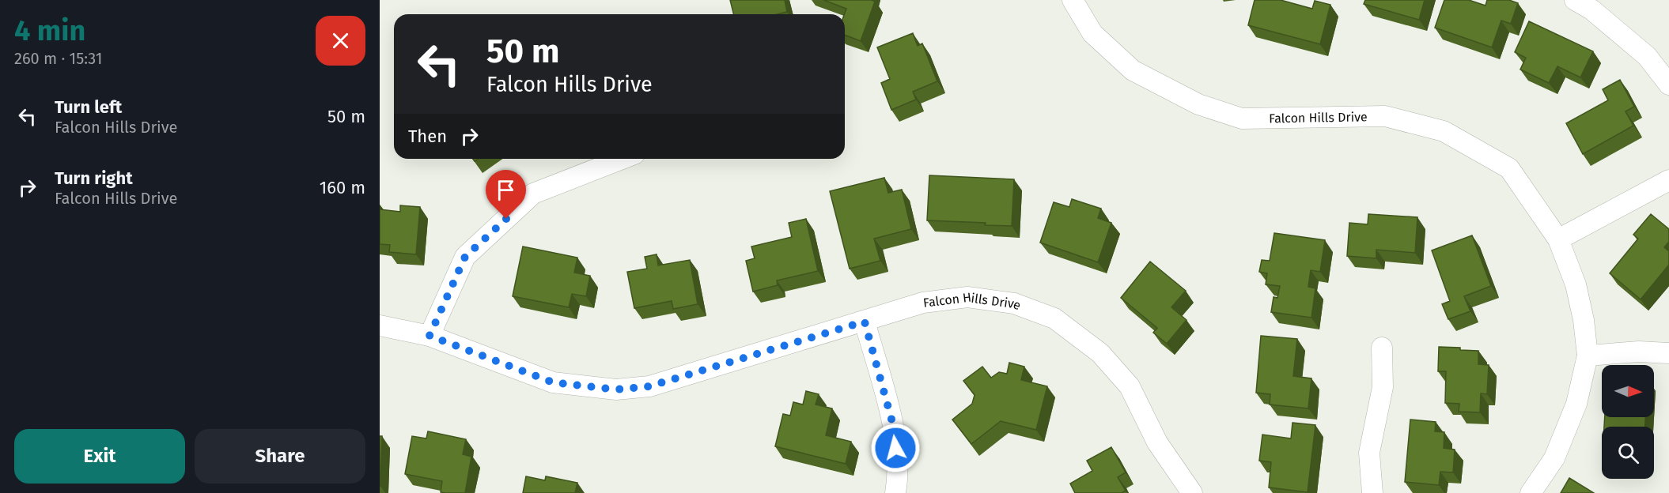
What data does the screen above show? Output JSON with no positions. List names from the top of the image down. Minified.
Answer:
{"streets":{"street":["Falcon Hills Drive"]},"north":"right","page":{"heading":["4 min","260 m · 15:31"],"turn":["50 m","Falcon Hills Drive"],"list":[{"name":"Turn left","note":"Falcon Hills Drive","value":"50 m"},{"name":"Turn right","note":"Falcon Hills Drive","value":"160 m"}],"then":"Then","buttons":["Exit","Share"]}}
